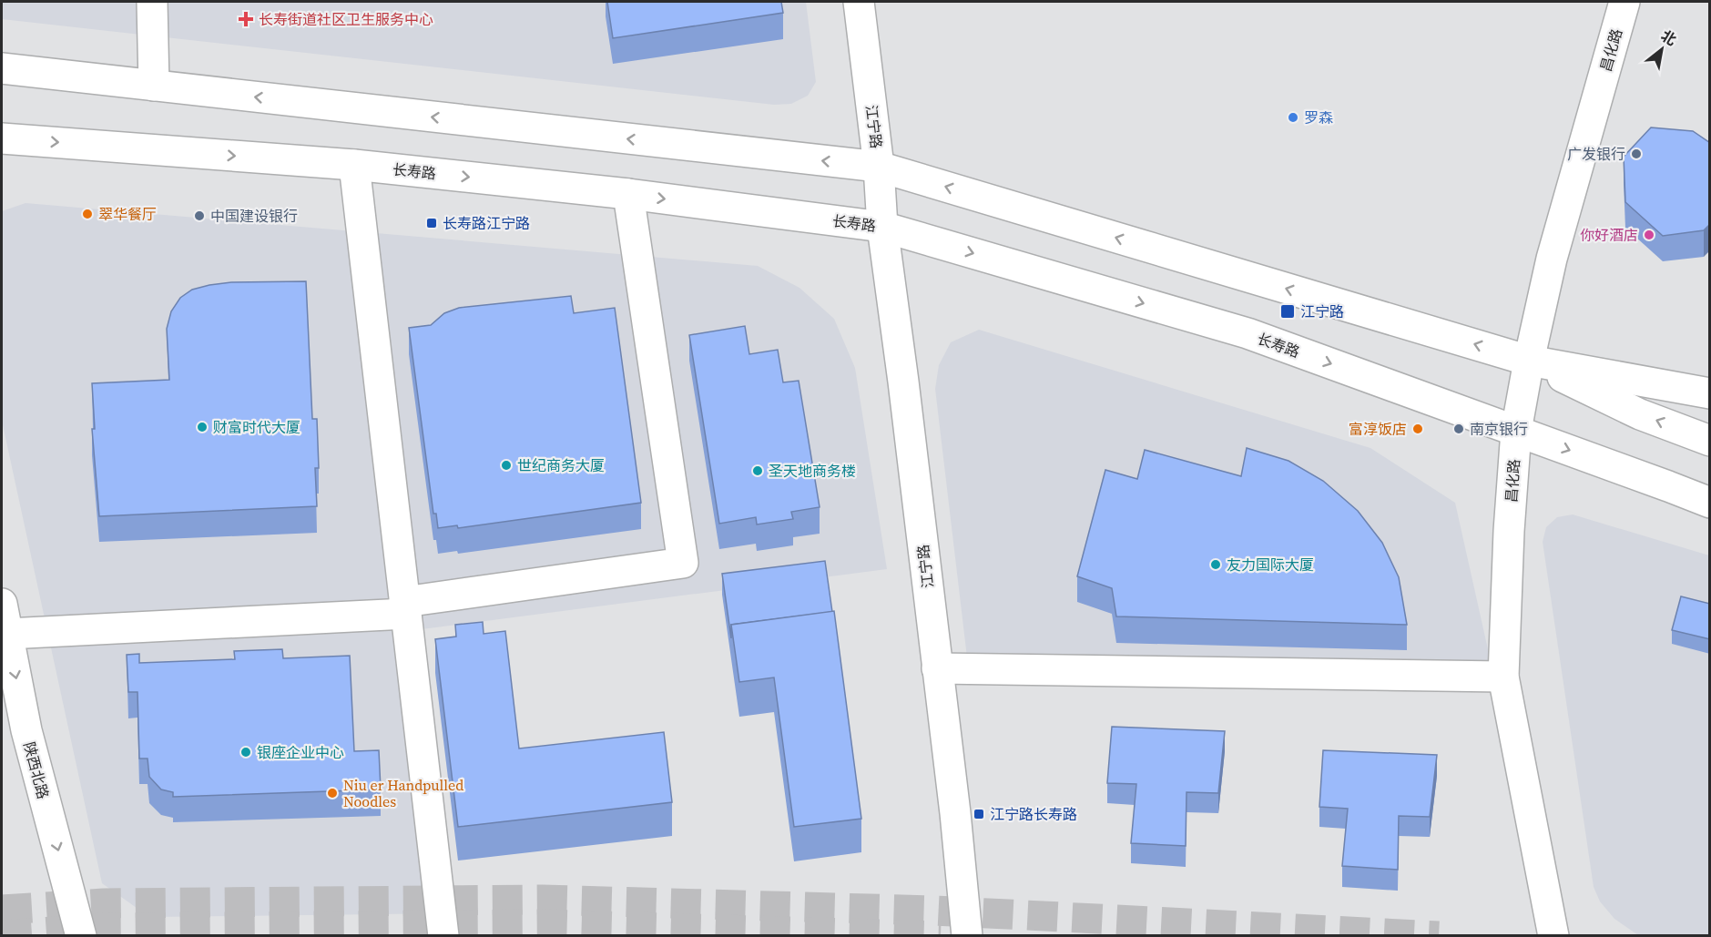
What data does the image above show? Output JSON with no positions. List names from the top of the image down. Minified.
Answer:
{"streets":{"main road":["昌化路","江宁路","长寿路","陕西北路"]},"crossings":[["昌化路","长寿路"],["江宁路","长寿路"]],"one_way":["陕西北路"],"places":{"health":["长寿街道社区卫生服务中心"],"other":["罗森","广发银行","翠华餐厅","中国建设银行","你好酒店","财富时代大厦","富淳饭店","南京银行","世纪商务大厦","圣天地商务楼","友力国际大厦","银座企业中心","Niu er Handpulled Noodles"],"transit":["长寿路江宁路","江宁路","江宁路长寿路"]},"north":"top right"}
